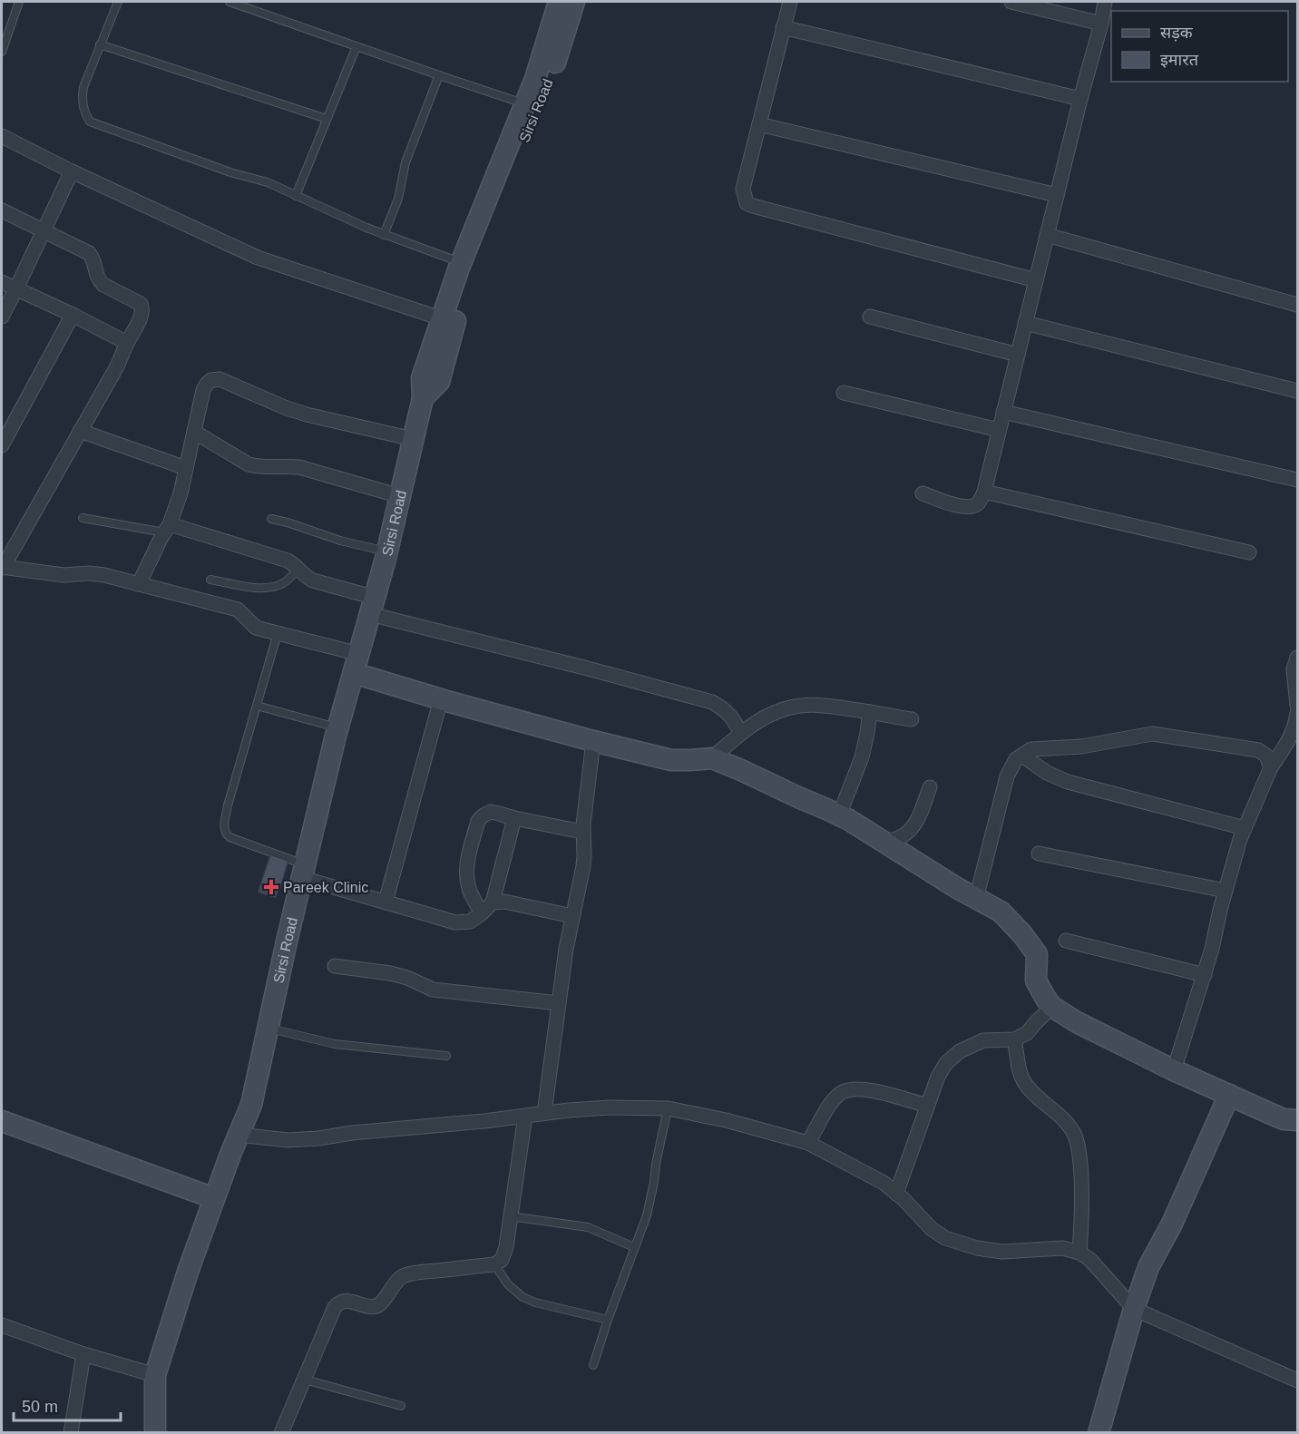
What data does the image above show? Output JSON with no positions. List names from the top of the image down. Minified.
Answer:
{"streets":{"main road":["Sirsi Road"]},"places":{"health":["Pareek Clinic"]},"legend":["सड़क","इमारत"],"scale_bar":"50 m"}
